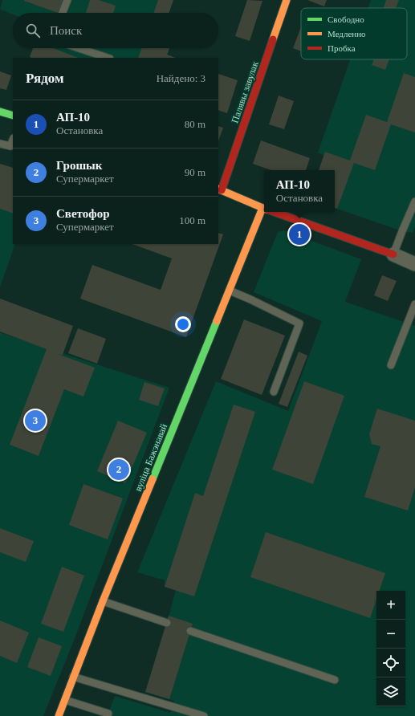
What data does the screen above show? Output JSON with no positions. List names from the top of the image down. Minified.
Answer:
{"streets":{"street":["Палявы завулак","вуліца Бажэнавай"]},"legend":["Свободно","Медленно","Пробка"],"page":{"search":"Поиск","heading":["Рядом","Найдено: 3"],"list":[{"mark":"1","name":"АП-10","note":"Остановка","value":"80 m"},{"mark":"2","name":"Грошык","note":"Супермаркет","value":"90 m"},{"mark":"3","name":"Светофор","note":"Супермаркет","value":"100 m"}],"popup":["АП-10","Остановка"],"pins":["1","3","2"],"map_buttons":["+","−"]}}
